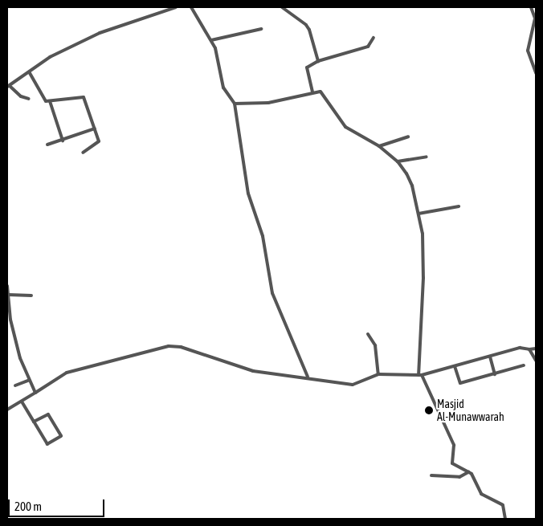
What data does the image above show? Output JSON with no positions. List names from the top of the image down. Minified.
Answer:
{"places":["Masjid Al-Munawwarah"],"scale_bar":"200 m"}
